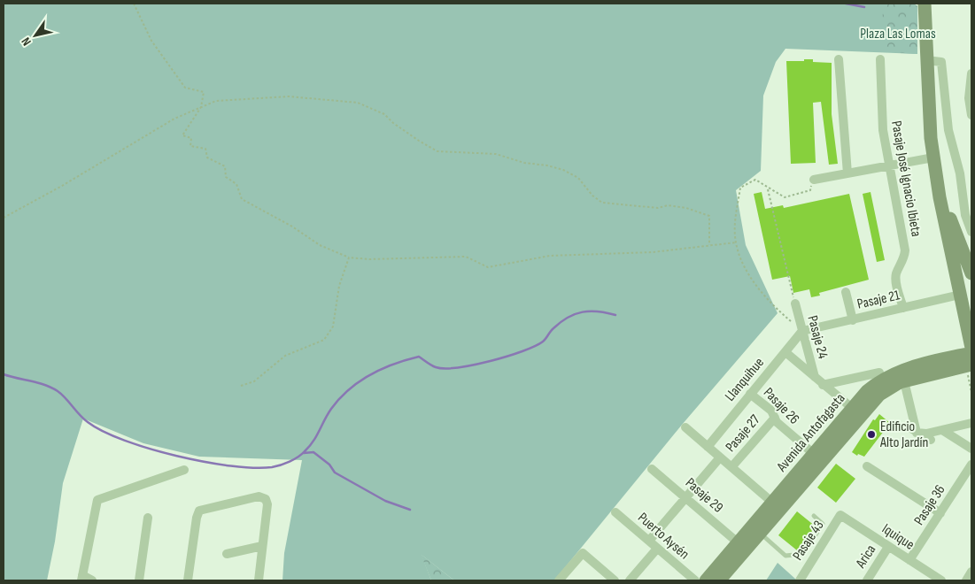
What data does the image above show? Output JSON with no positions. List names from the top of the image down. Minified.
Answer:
{"streets":{"street":["Pasaje José Ignacio Ibieta","Pasaje 21","Pasaje 24","Llanquihue","Pasaje 26","Avenida Antofagasta","Pasaje 27","Pasaje 29","Pasaje 36","Puerto Aysén","Iquique","Pasaje 43","Arica"]},"crossings":[["Pasaje José Ignacio Ibieta","Pasaje 21"],["Pasaje 21","Pasaje 24"],["Pasaje 21","Llanquihue"],["Pasaje 24","Llanquihue"],["Llanquihue","Pasaje 26"],["Pasaje 26","Avenida Antofagasta"],["Pasaje 26","Pasaje 27"],["Avenida Antofagasta","Pasaje 29"],["Pasaje 36","Iquique"],["Iquique","Pasaje 43"],["Iquique","Arica"]],"parks":["Plaza Las Lomas"],"places":["Edificio Alto Jardín"],"north":"bottom left"}
